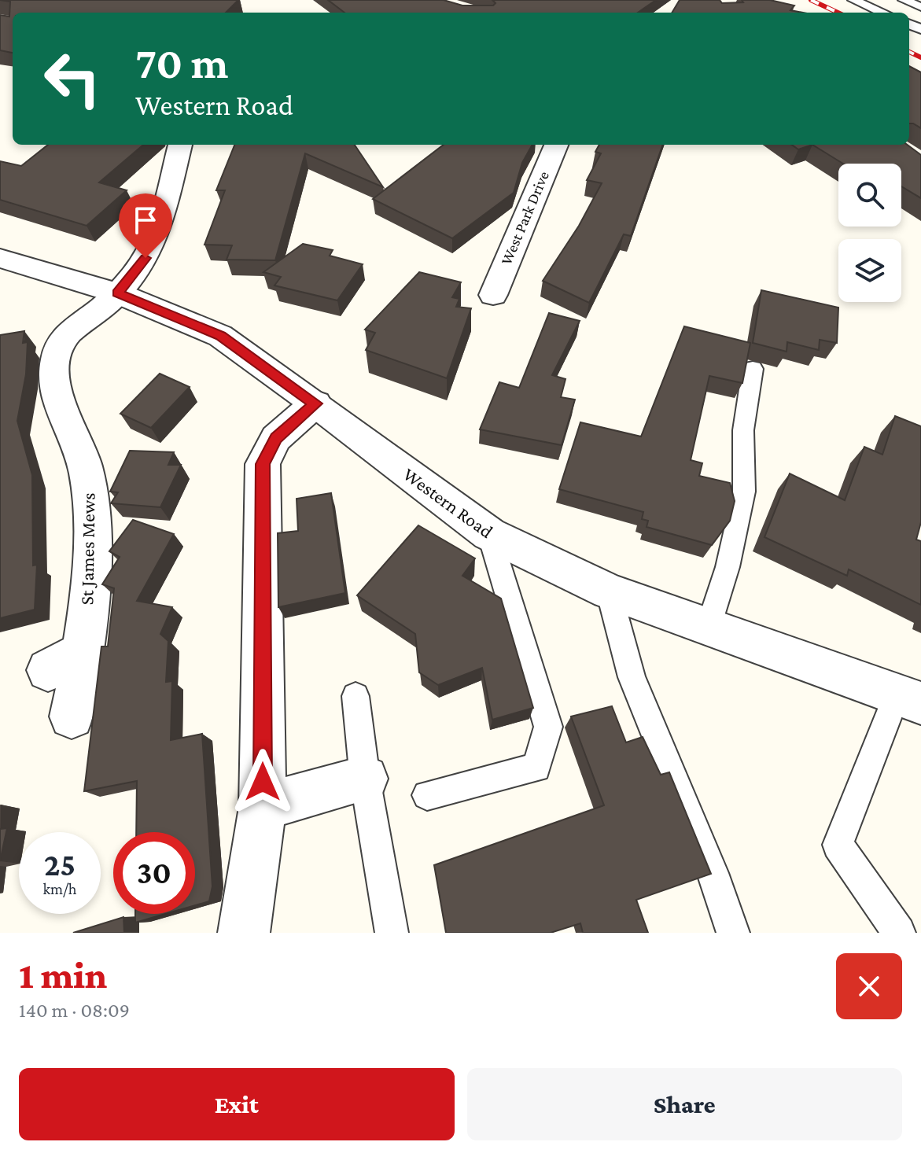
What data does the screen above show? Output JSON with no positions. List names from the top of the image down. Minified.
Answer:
{"streets":{"street":["West Park Drive","Western Road","St James Mews"]},"crossings":[["Western Road","St James Mews"]],"page":{"turn":["70 m","Western Road"],"speed":"25 km/h","limit":"30","heading":["1 min","140 m · 08:09"],"buttons":["Exit","Share"]}}
